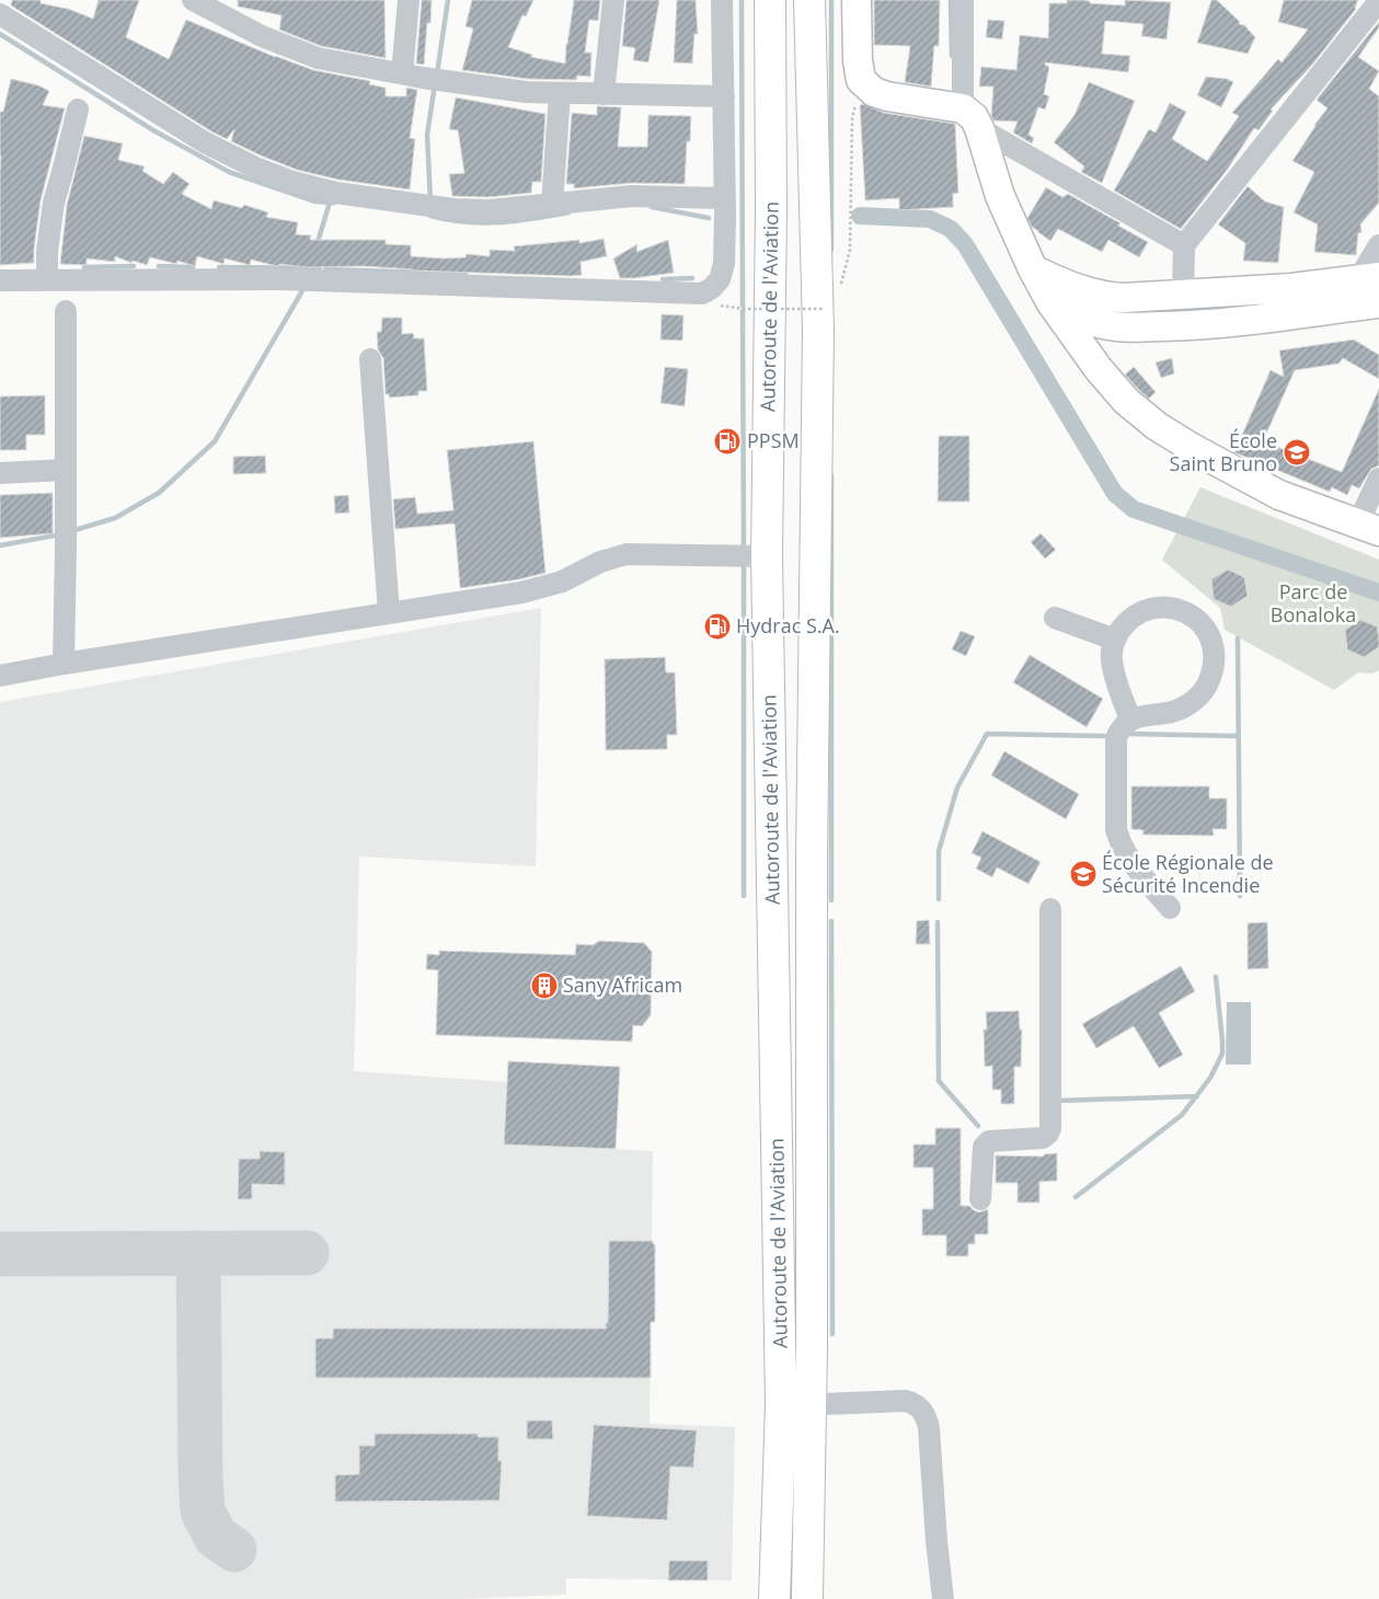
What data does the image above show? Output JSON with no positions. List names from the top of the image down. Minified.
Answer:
{"streets":{"highway":["Autoroute de l'Aviation"]},"parks":["Parc de Bonaloka"],"places":{"fuel station":["PPSM","Hydrac S.A."],"school or university":["École Saint Bruno","École Régionale de Sécurité Incendie"],"building":["Sany Africam"]}}
